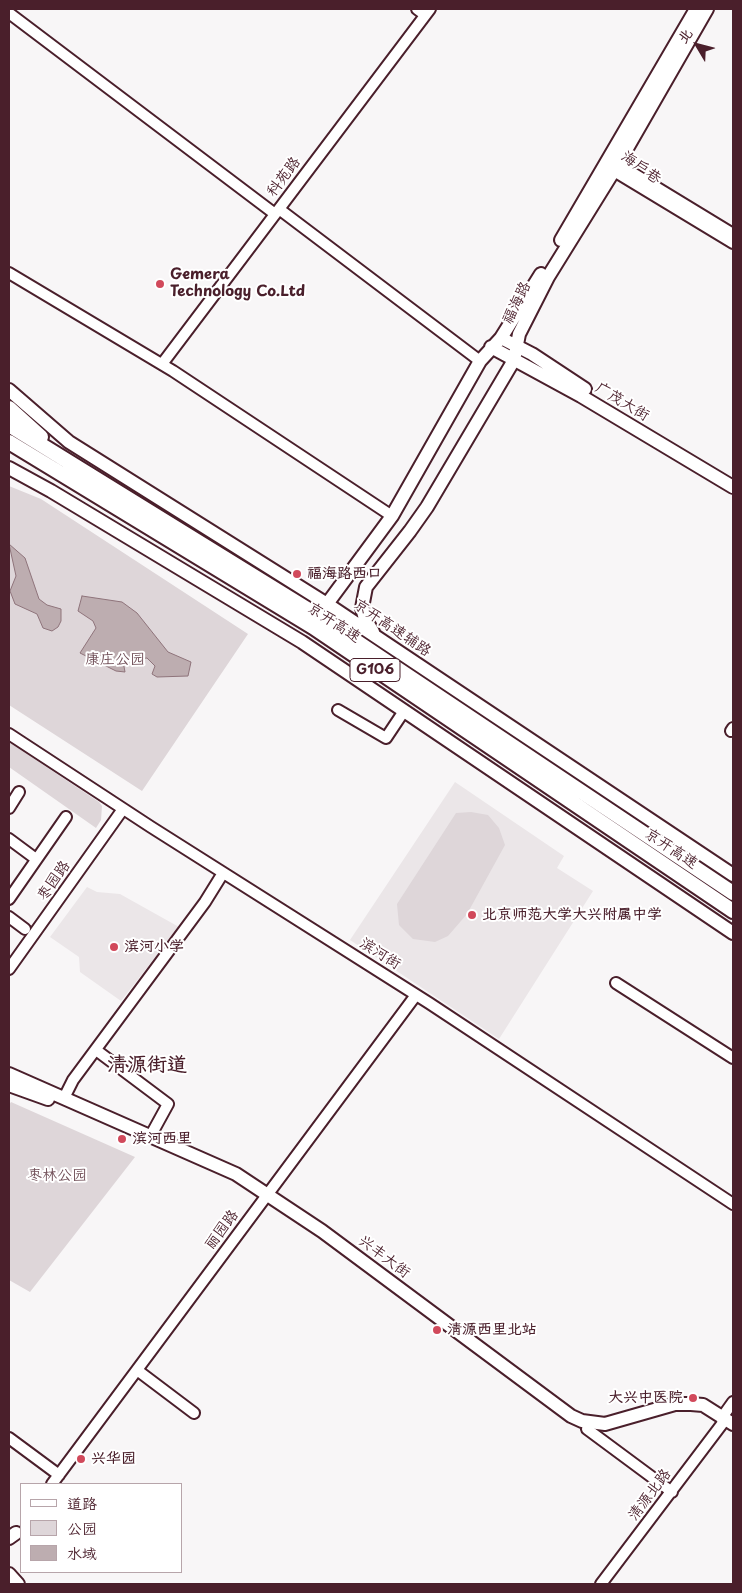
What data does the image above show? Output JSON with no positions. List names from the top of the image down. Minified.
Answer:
{"streets":{"highway":["京开高速","G106"],"main road":["福海路","广茂大街","京开高速辅路","兴丰大街"],"street":["海户巷","科苑路","枣园路","滨河街","丽园路","清源北路"]},"crossings":[["海户巷","福海路"],["福海路","广茂大街"],["福海路","京开高速辅路"],["枣园路","滨河街"],["滨河街","丽园路"],["丽园路","兴丰大街"],["兴丰大街","清源北路"]],"districts":["清源街道"],"parks":["康庄公园","枣林公园"],"places":["Gemera Technology Co.Ltd","福海路西口","北京师范大学大兴附属中学","滨河小学","滨河西里","清源西里北站","大兴中医院","兴华园"],"legend":["道路","公园","水域"],"north":"top left"}
